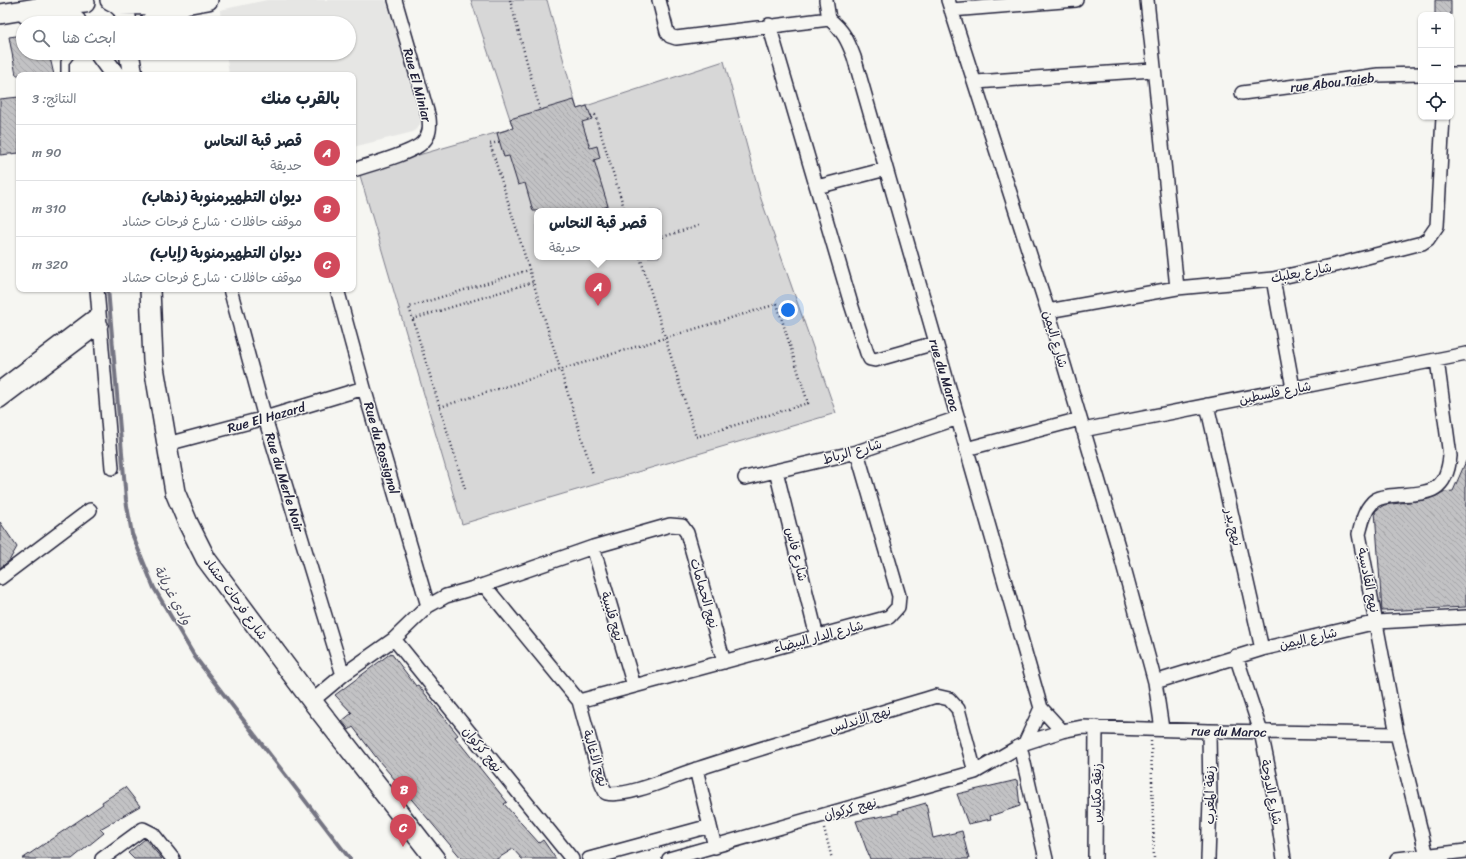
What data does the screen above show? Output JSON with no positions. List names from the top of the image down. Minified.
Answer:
{"streets":{"street":["rue Abou Taieb","Rue El Miniar","شارع بعلبك","شارع اليمن","rue du Maroc","شارع فلسطين","Rue El Hazard","Rue du Rossignol","شارع الرباط","Rue du Merle Noir","نهج بدر","شارع فاس","نهج القادسية","نهج الحمامات","شارع فرحات حشاد","نهج قليبية","شارع الدار البيضاء","نهج الأندلس","نهج كركوان","نهج الاغالبة","شارع الدوحة","زنقة مكناس","زنقة المغرب"]},"crossings":[["شارع بعلبك","شارع اليمن"],["شارع اليمن","rue du Maroc"],["شارع اليمن","شارع فلسطين"],["شارع اليمن","نهج بدر"],["شارع اليمن","نهج القادسية"],["شارع اليمن","شارع الدوحة"],["rue du Maroc","شارع فلسطين"],["rue du Maroc","شارع الرباط"],["rue du Maroc","نهج القادسية"],["rue du Maroc","نهج كركوان"],["rue du Maroc","شارع الدوحة"],["rue du Maroc","زنقة مكناس"],["rue du Maroc","زنقة المغرب"],["شارع فلسطين","نهج بدر"],["شارع فلسطين","نهج القادسية"],["Rue El Hazard","Rue du Rossignol"],["Rue El Hazard","Rue du Merle Noir"],["Rue El Hazard","شارع فرحات حشاد"],["شارع الرباط","شارع فاس"],["شارع الرباط","شارع الدار البيضاء"],["شارع فاس","شارع الدار البيضاء"],["نهج الحمامات","نهج قليبية"],["نهج الحمامات","شارع الدار البيضاء"],["نهج قليبية","شارع الدار البيضاء"],["شارع الدار البيضاء","نهج الاغالبة"],["نهج الأندلس","نهج كركوان"],["نهج الأندلس","نهج الاغالبة"]],"water":["وادي غريانة"],"page":{"map_buttons":["+","−"],"search":"ابحث هنا","heading":["بالقرب منك","النتائج: 3"],"list":[{"mark":"A","name":"قصر قبة النحاس","note":"حديقة","value":"90 m"},{"mark":"B","name":"ديوان التطهيرمنوبة (ذهاب)","note":"موقف حافلات · شارع فرحات حشاد","value":"310 m"},{"mark":"C","name":"ديوان التطهيرمنوبة (إياب)","note":"موقف حافلات · شارع فرحات حشاد","value":"320 m"}],"popup":["قصر قبة النحاس","حديقة"],"pins":["A","B","C"]}}
